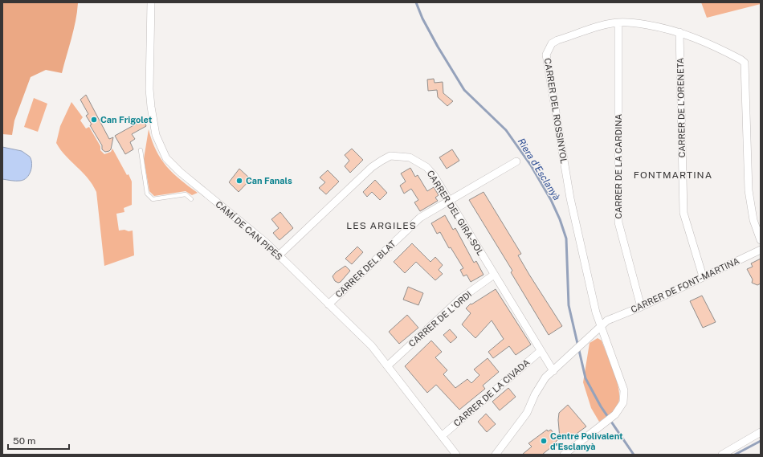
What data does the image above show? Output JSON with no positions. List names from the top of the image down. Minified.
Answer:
{"streets":{"street":["CARRER DE L'ORENETA","CARRER DEL ROSSINYOL","CARRER DE LA CARDINA","CARRER DEL GIRA-SOL","CAMÍ DE CAN PIPES","CARRER DEL BLAT","CARRER DE FONT-MARTINA","CARRER DE L'ORDI","CARRER DE LA CIVADA"]},"crossings":[["CARRER DE L'ORENETA","CARRER DEL ROSSINYOL"],["CARRER DE L'ORENETA","CARRER DE FONT-MARTINA"],["CARRER DEL ROSSINYOL","CARRER DE LA CARDINA"],["CARRER DEL ROSSINYOL","CARRER DE FONT-MARTINA"],["CARRER DE LA CARDINA","CARRER DE FONT-MARTINA"],["CARRER DEL GIRA-SOL","CAMÍ DE CAN PIPES"],["CARRER DEL GIRA-SOL","CARRER DEL BLAT"],["CARRER DEL GIRA-SOL","CARRER DE FONT-MARTINA"],["CARRER DEL GIRA-SOL","CARRER DE L'ORDI"],["CARRER DEL GIRA-SOL","CARRER DE LA CIVADA"],["CAMÍ DE CAN PIPES","CARRER DEL BLAT"],["CAMÍ DE CAN PIPES","CARRER DE L'ORDI"],["CAMÍ DE CAN PIPES","CARRER DE LA CIVADA"]],"districts":["FONTMARTINA","LES ARGILES"],"water":["Riera d'Esclanyà"],"places":["Can Frigolet","Can Fanals","Centre Polivalent d'Esclanyà"],"scale_bar":"50 m"}
